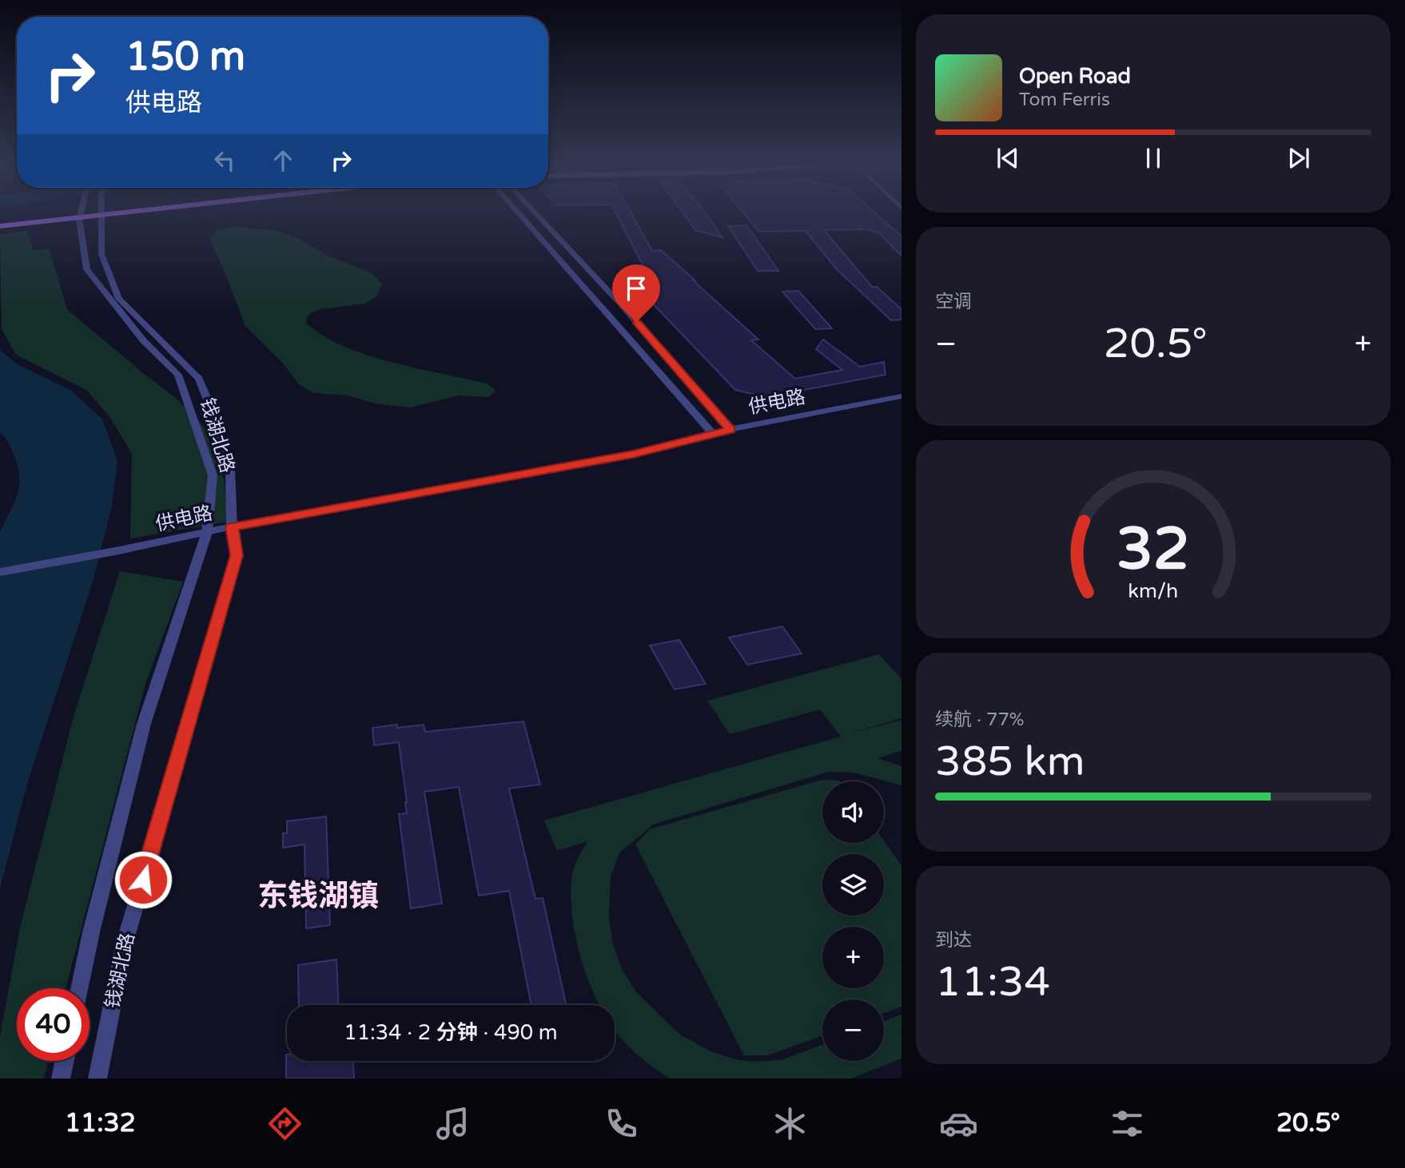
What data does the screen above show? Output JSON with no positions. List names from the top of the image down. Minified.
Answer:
{"streets":{"street":["供电路","钱湖北路"]},"crossings":[["供电路","钱湖北路"]],"districts":["东钱湖镇"],"page":{"turn":["150 m","供电路"],"song":["Open Road","Tom Ferris"],"tile":["空调",["续航 · 77%","385 km"],["到达","11:34"]],"heat":["−","20.5°","+"],"map_buttons":["+","−"],"limit":"40","trip":"11:34 · 2 分钟 · 490 m","tabs":["11:32","20.5°"],"gauge":["32","km/h"]}}
